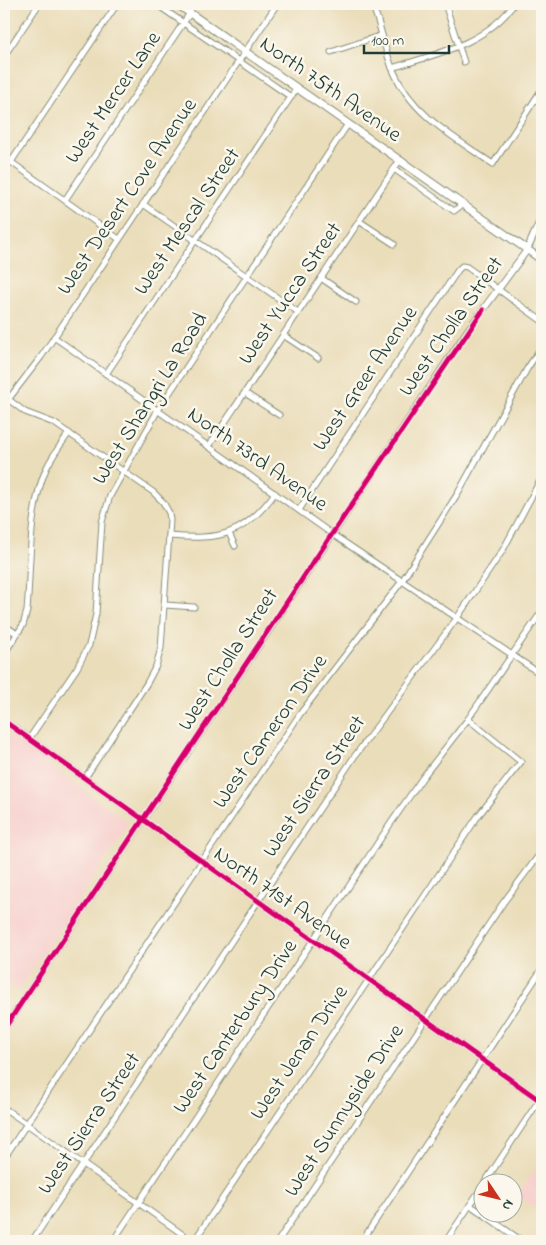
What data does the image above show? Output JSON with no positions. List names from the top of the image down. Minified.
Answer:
{"streets":{"main road":["North 75th Avenue"],"street":["West Mercer Lane","West Desert Cove Avenue","West Mescal Street","West Yucca Street","West Cholla Street","West Greer Avenue","West Shangri La Road","North 73rd Avenue","West Cameron Drive","West Sierra Street","North 71st Avenue","West Canterbury Drive","West Jenan Drive","West Sunnyside Drive"]},"crossings":[["North 75th Avenue","West Mercer Lane"],["North 75th Avenue","West Desert Cove Avenue"],["North 75th Avenue","West Mescal Street"],["North 75th Avenue","West Yucca Street"],["North 75th Avenue","West Cholla Street"],["North 75th Avenue","West Shangri La Road"],["West Desert Cove Avenue","North 73rd Avenue"],["West Mescal Street","North 73rd Avenue"],["West Yucca Street","North 73rd Avenue"],["West Cholla Street","West Greer Avenue"],["West Cholla Street","North 73rd Avenue"],["West Cholla Street","North 71st Avenue"],["West Greer Avenue","North 73rd Avenue"],["West Shangri La Road","North 73rd Avenue"],["West Shangri La Road","North 71st Avenue"],["North 73rd Avenue","West Cameron Drive"],["North 73rd Avenue","West Sierra Street"],["North 73rd Avenue","West Canterbury Drive"],["West Cameron Drive","North 71st Avenue"],["West Sierra Street","North 71st Avenue"],["North 71st Avenue","West Canterbury Drive"],["North 71st Avenue","West Jenan Drive"],["North 71st Avenue","West Sunnyside Drive"],["West Canterbury Drive","West Jenan Drive"]],"scale_bar":"100 m","north":"bottom right"}
